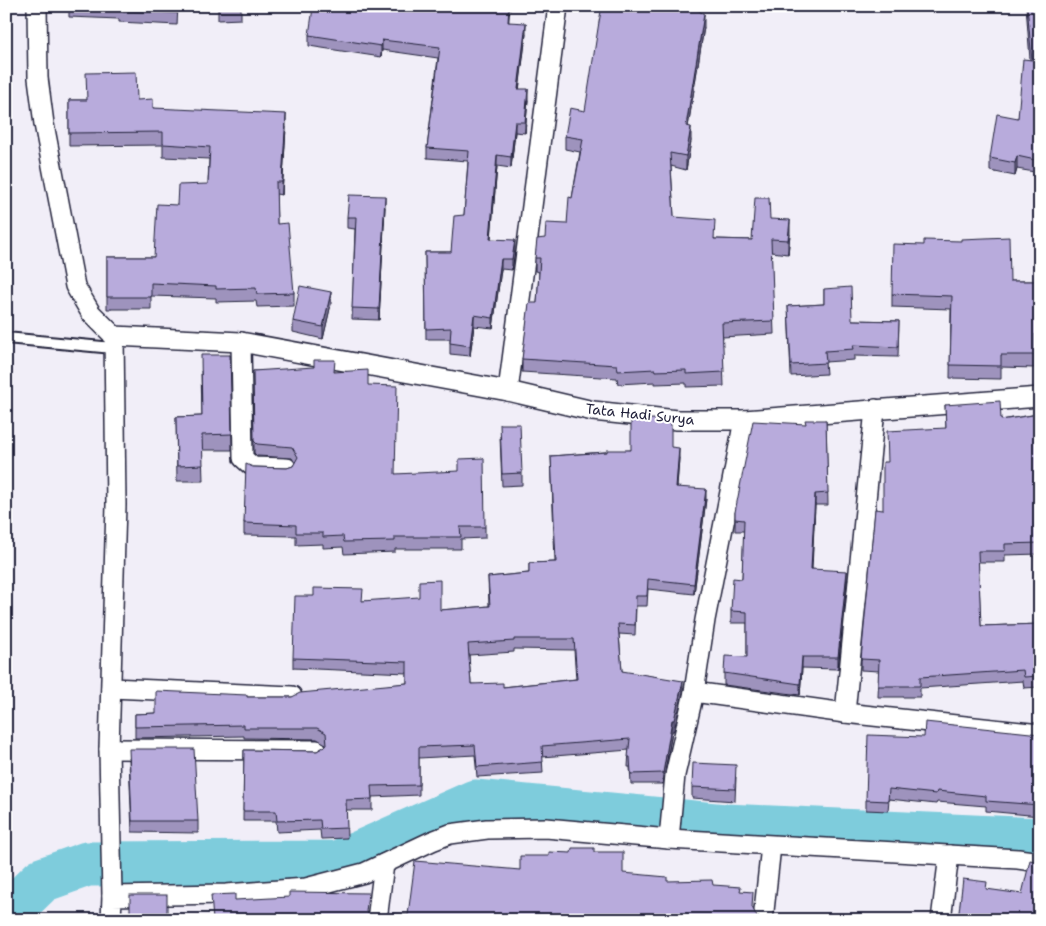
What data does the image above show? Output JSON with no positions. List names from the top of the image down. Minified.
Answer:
{"streets":{"street":["Tata Hadi Surya"]}}
